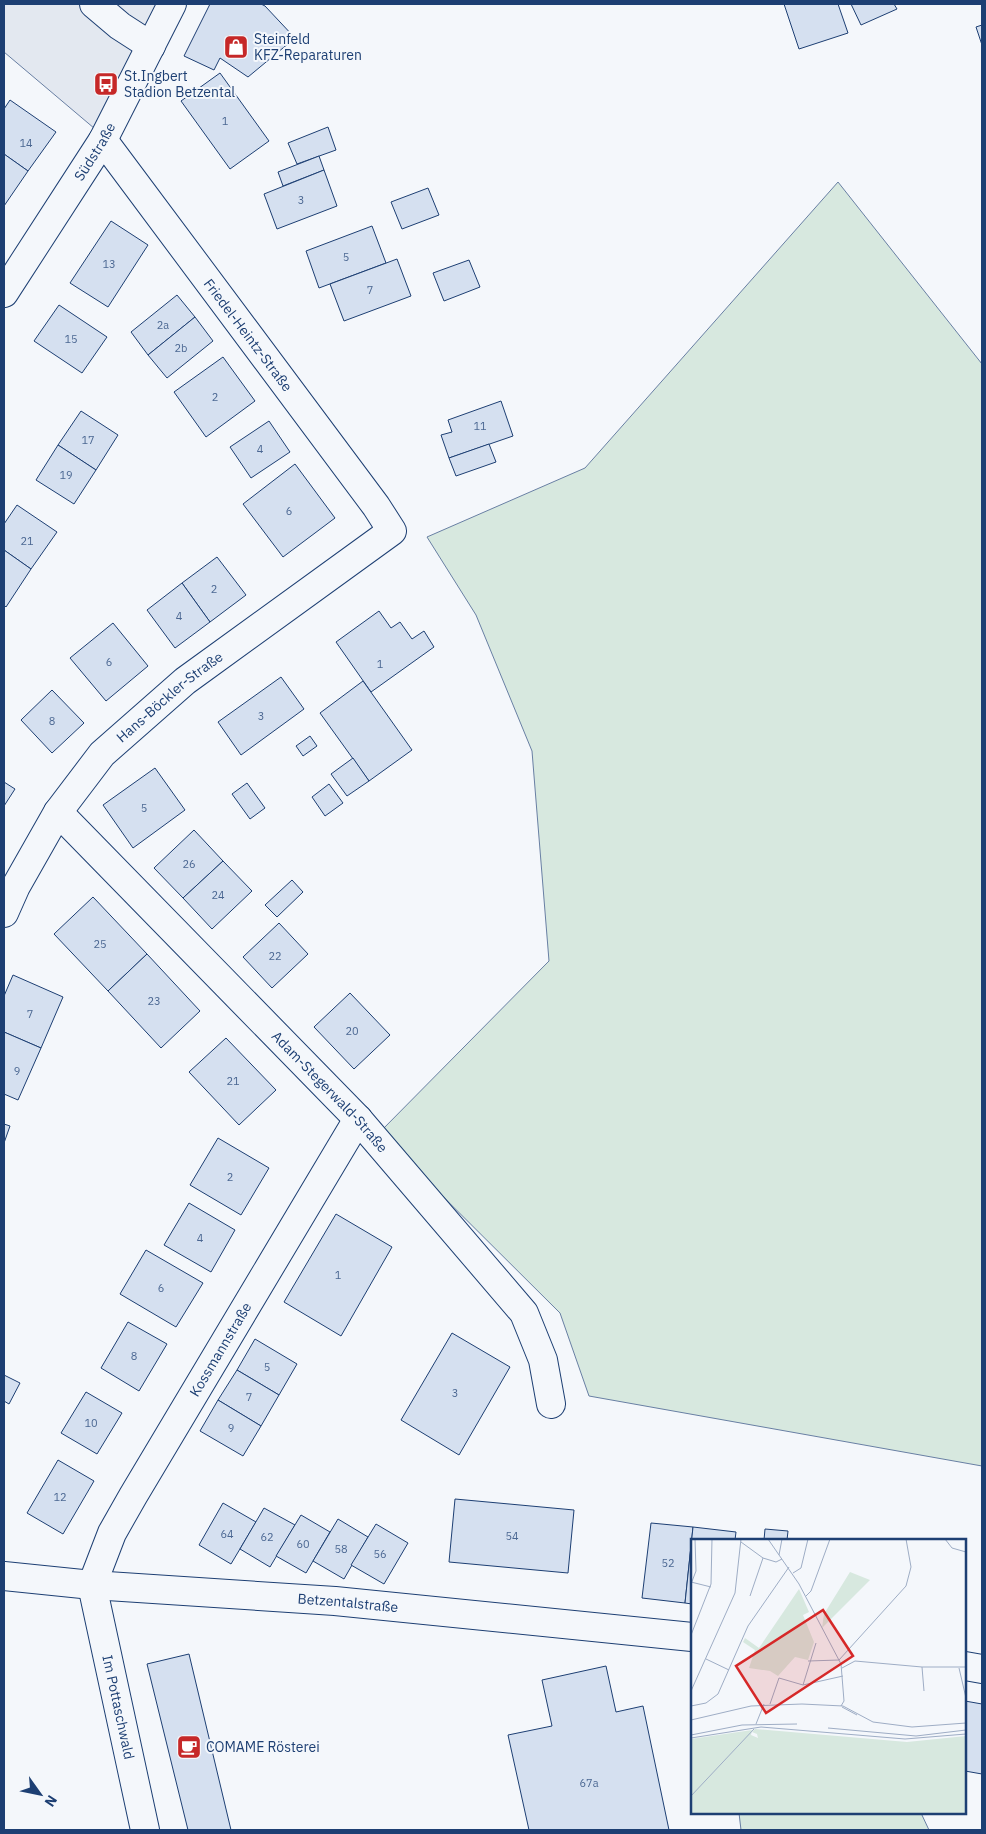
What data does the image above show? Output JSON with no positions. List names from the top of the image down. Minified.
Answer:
{"streets":{"street":["Südstraße","Friedel-Heintz-Straße","Hans-Böckler-Straße","Adam-Stegerwald-Straße","Kossmannstraße","Betzentalstraße","Im Pottaschwald"]},"crossings":[["Südstraße","Friedel-Heintz-Straße"],["Friedel-Heintz-Straße","Hans-Böckler-Straße"],["Hans-Böckler-Straße","Adam-Stegerwald-Straße"],["Adam-Stegerwald-Straße","Kossmannstraße"],["Kossmannstraße","Betzentalstraße"],["Kossmannstraße","Im Pottaschwald"],["Betzentalstraße","Im Pottaschwald"]],"places":{"shop":["Steinfeld KFZ-Reparaturen"],"bus stop":["St.Ingbert Stadion Betzental"],"cafe":["COMAME Rösterei"]},"house_numbers":["1","14","3","5","13","7","2a","15","2b","2","11","17","4","19","6","21","2","4","6","1","3","8","5","26","24","25","22","23","7","20","9","21","2","4","1","6","8","5","3","7","10","9","12","64","54","62","60","58","56","52","67a"],"north":"bottom right"}
